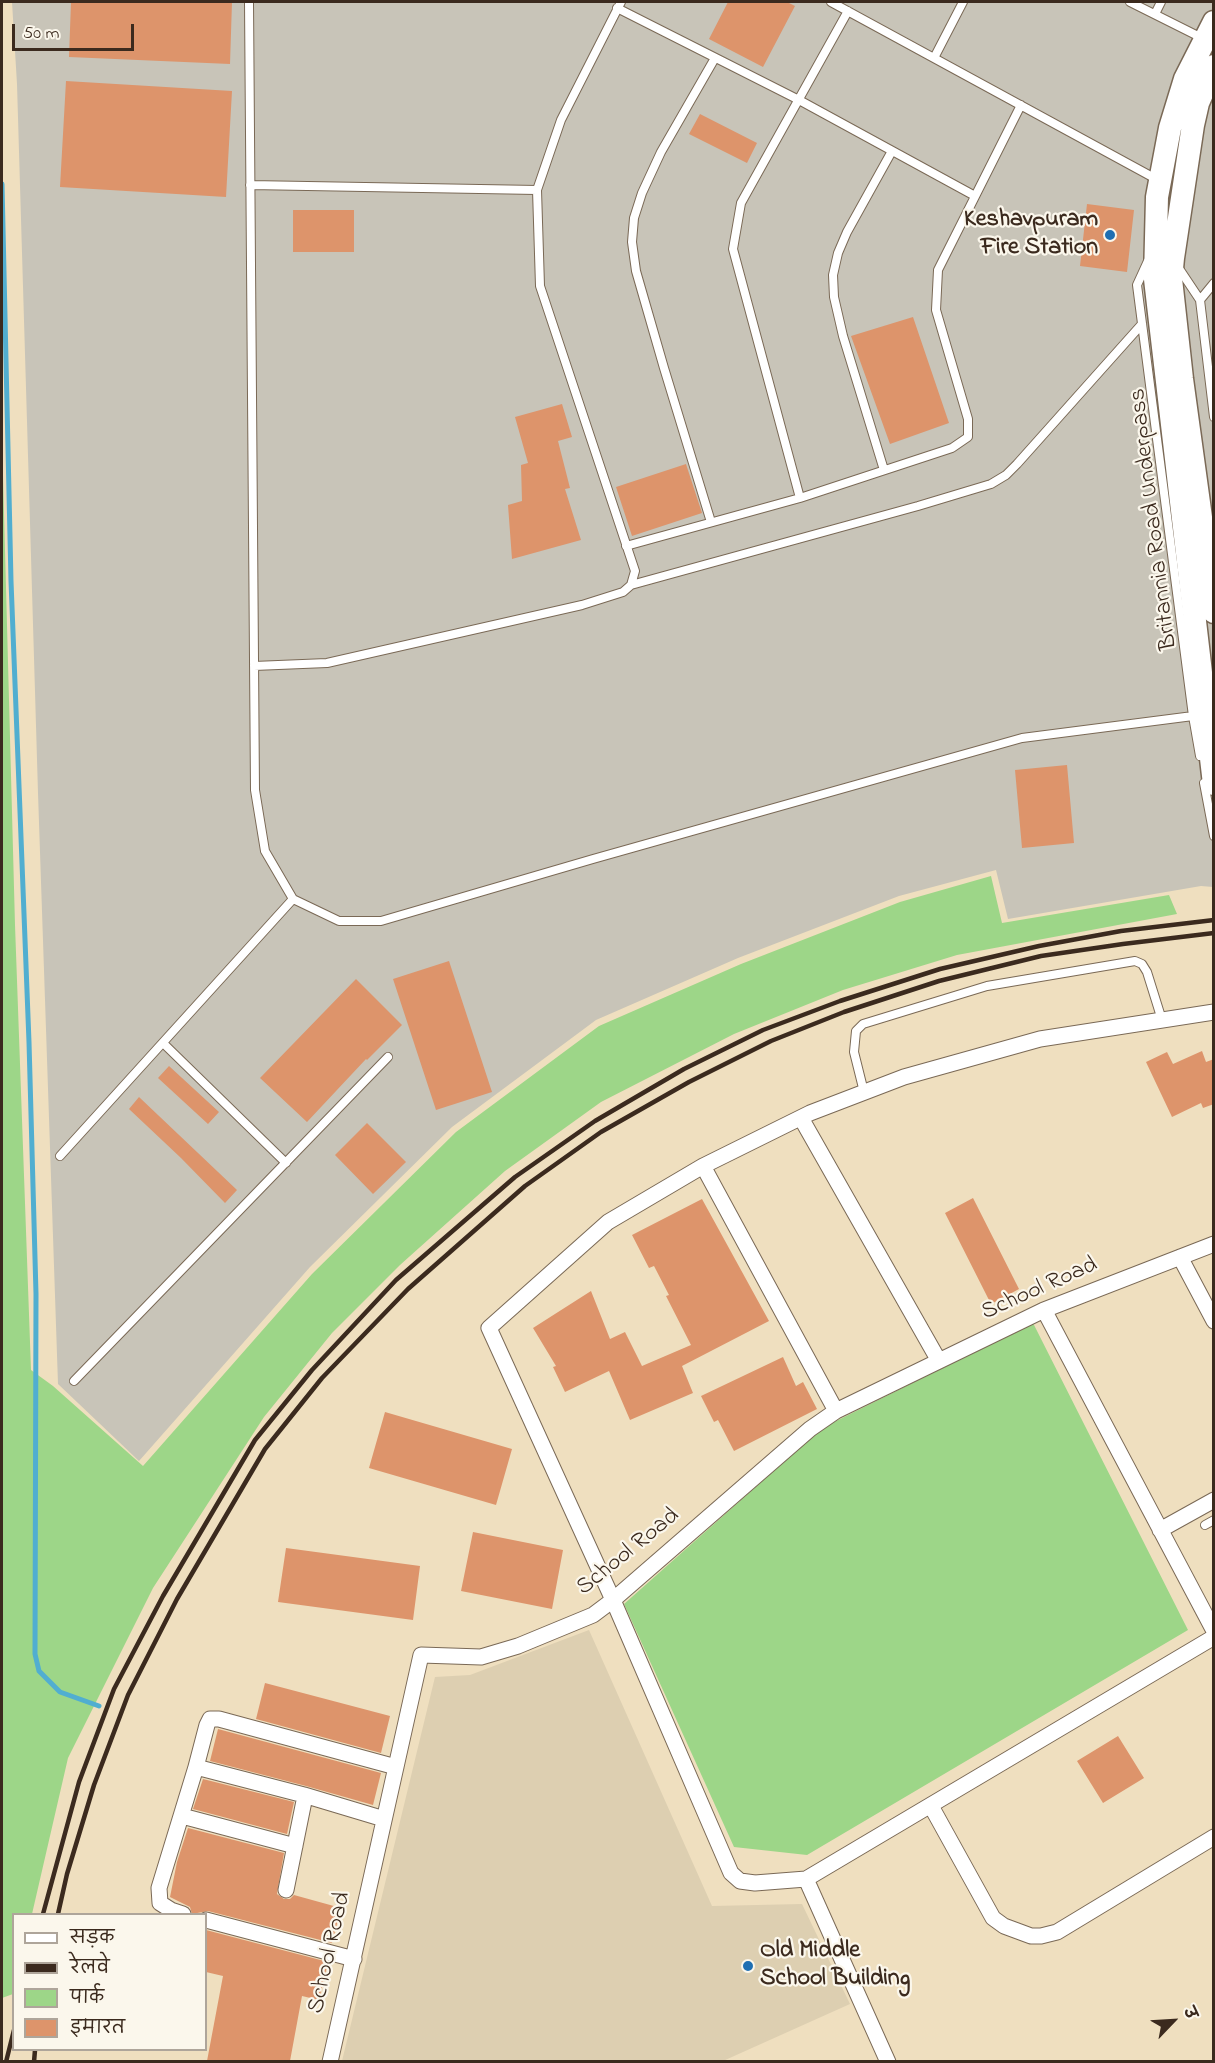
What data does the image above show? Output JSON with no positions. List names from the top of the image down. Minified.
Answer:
{"streets":{"main road":["Britannia Road Underpass"],"street":["School Road"]},"places":["Keshavpuram Fire Station","Old Middle School Building"],"legend":["सड़क","रेलवे","पार्क","इमारत"],"scale_bar":"50 m","north":"top right"}
